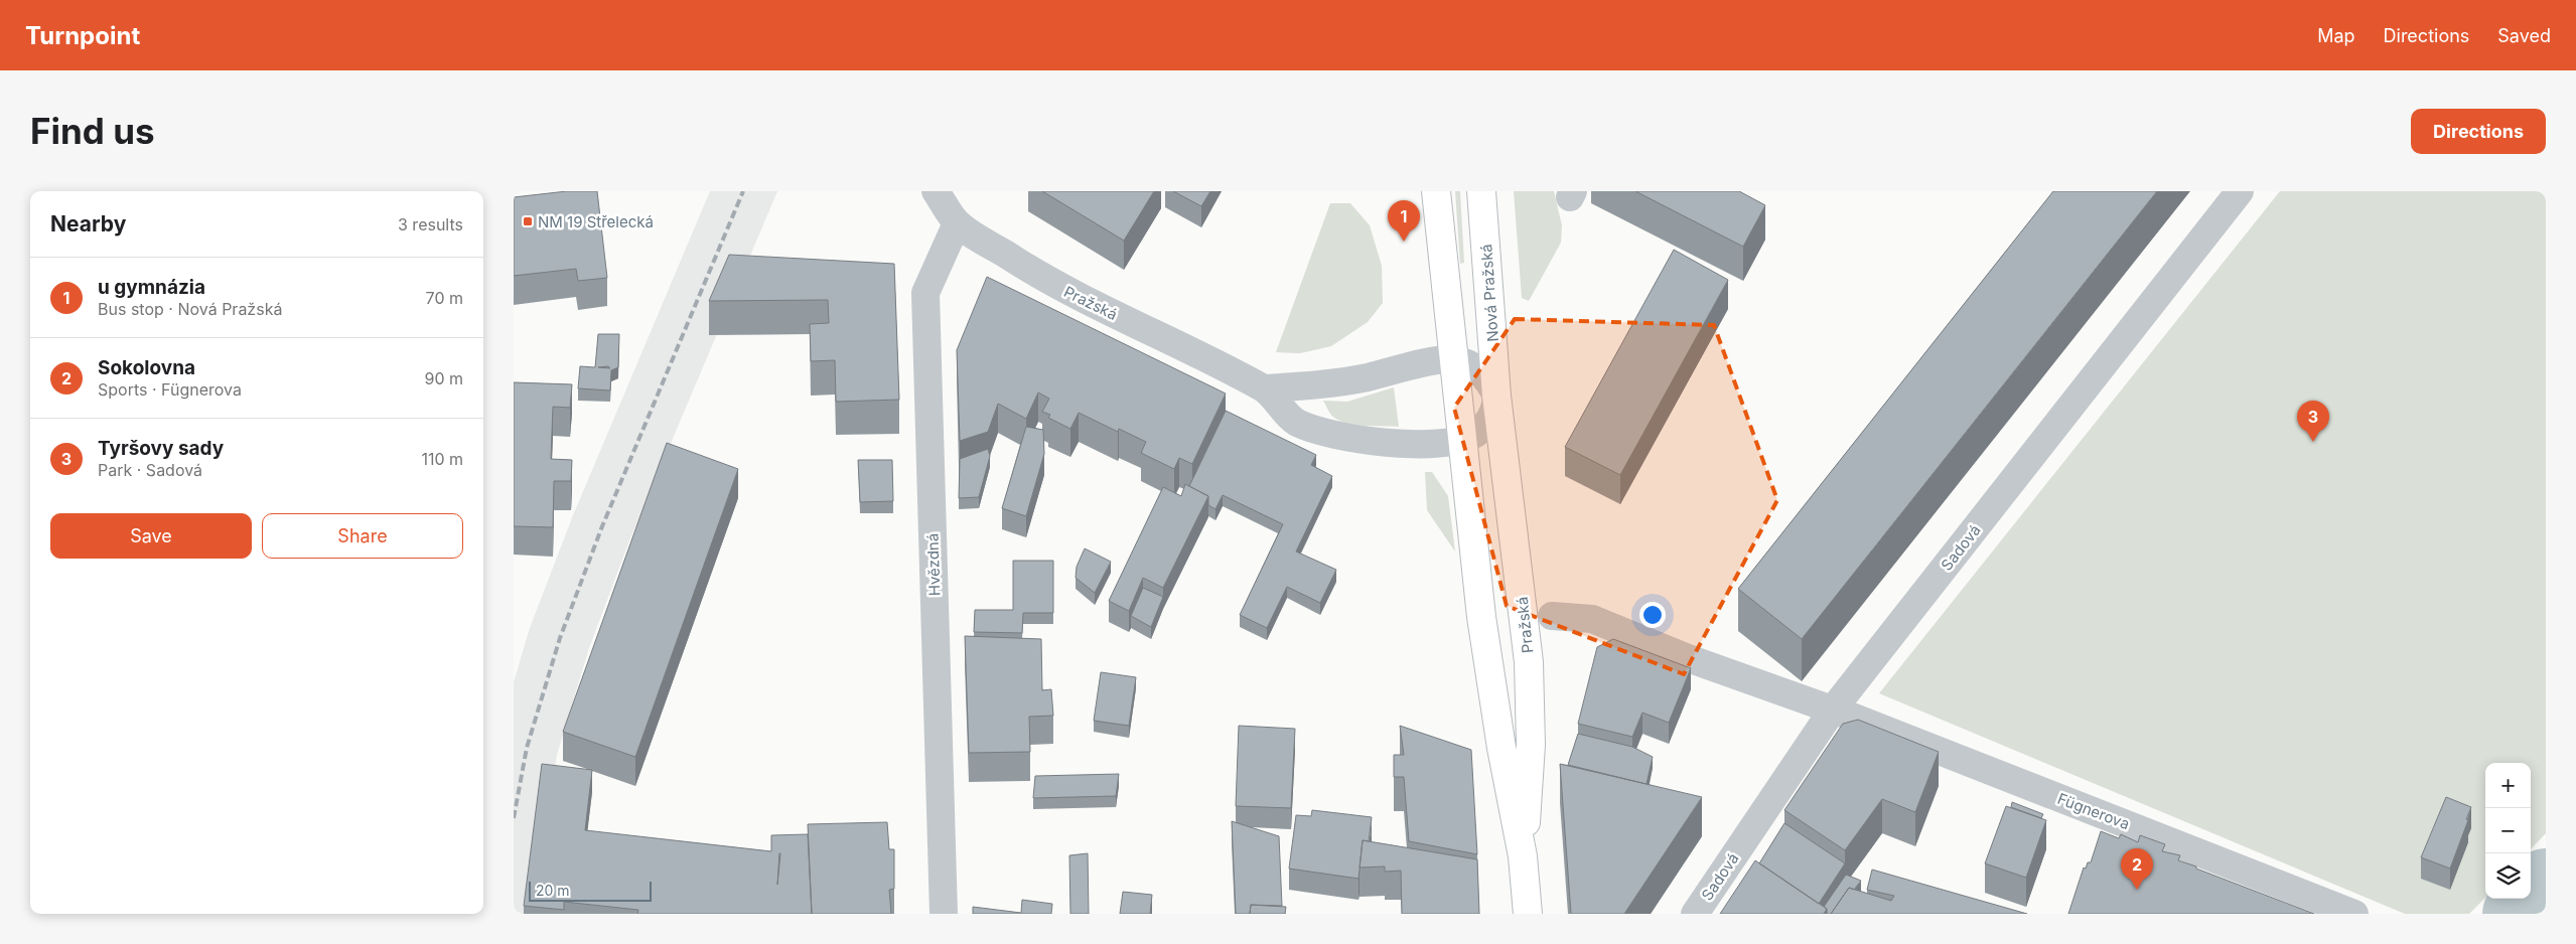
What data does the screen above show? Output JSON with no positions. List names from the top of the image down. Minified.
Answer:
{"streets":{"main road":["Nová Pražská","Pražská"],"street":["Sadová","Hvězdná","Fügnerova"]},"crossings":[["Nová Pražská","Pražská"],["Pražská","Hvězdná"],["Sadová","Fügnerova"]],"places":{"transit":["NM 19 Střelecká"]},"scale_bar":"20 m","page":{"header":"Turnpoint","nav":["Map","Directions","Saved"],"buttons":["Directions",["Save","Share"]],"title":"Find us","heading":["Nearby","3 results"],"pins":["1","3","2"],"list":[{"mark":"1","name":"u gymnázia","note":"Bus stop · Nová Pražská","value":"70 m"},{"mark":"2","name":"Sokolovna","note":"Sports · Fügnerova","value":"90 m"},{"mark":"3","name":"Tyršovy sady","note":"Park · Sadová","value":"110 m"}],"map_buttons":["+","−"],"scale":"20 m"}}
